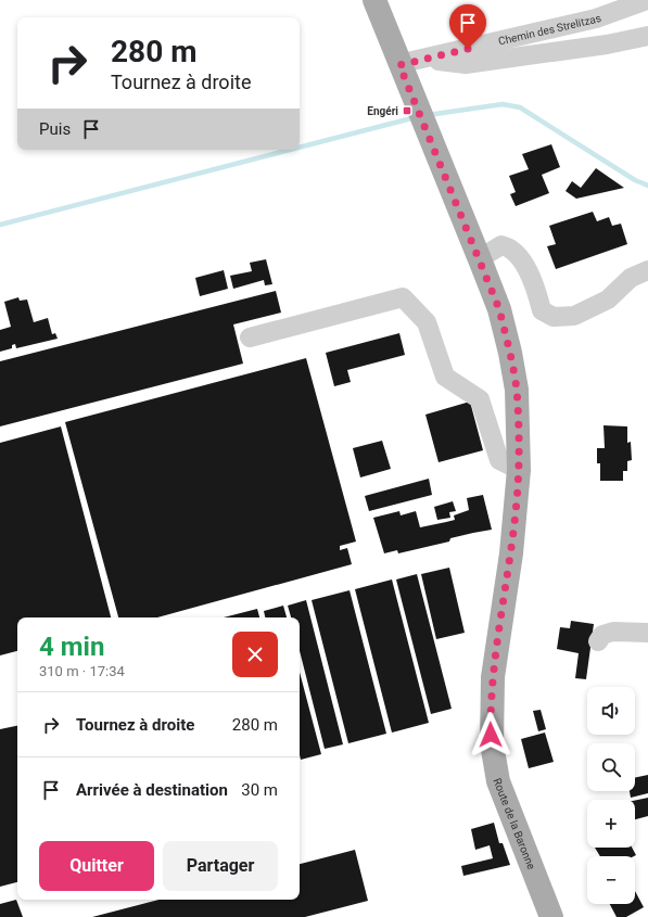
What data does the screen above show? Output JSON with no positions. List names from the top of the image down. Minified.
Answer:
{"streets":{"main road":["Route de la Baronne"],"street":["Chemin des Strelitzas"]},"crossings":[["Chemin des Strelitzas","Route de la Baronne"]],"places":{"transit":["Engéri"]},"page":{"turn":["280 m","Tournez à droite"],"then":"Puis","heading":["4 min","310 m · 17:34"],"map_buttons":["+","−"],"list":[{"name":"Tournez à droite","value":"280 m"},{"name":"Arrivée à destination","value":"30 m"}],"buttons":["Quitter","Partager"]}}
